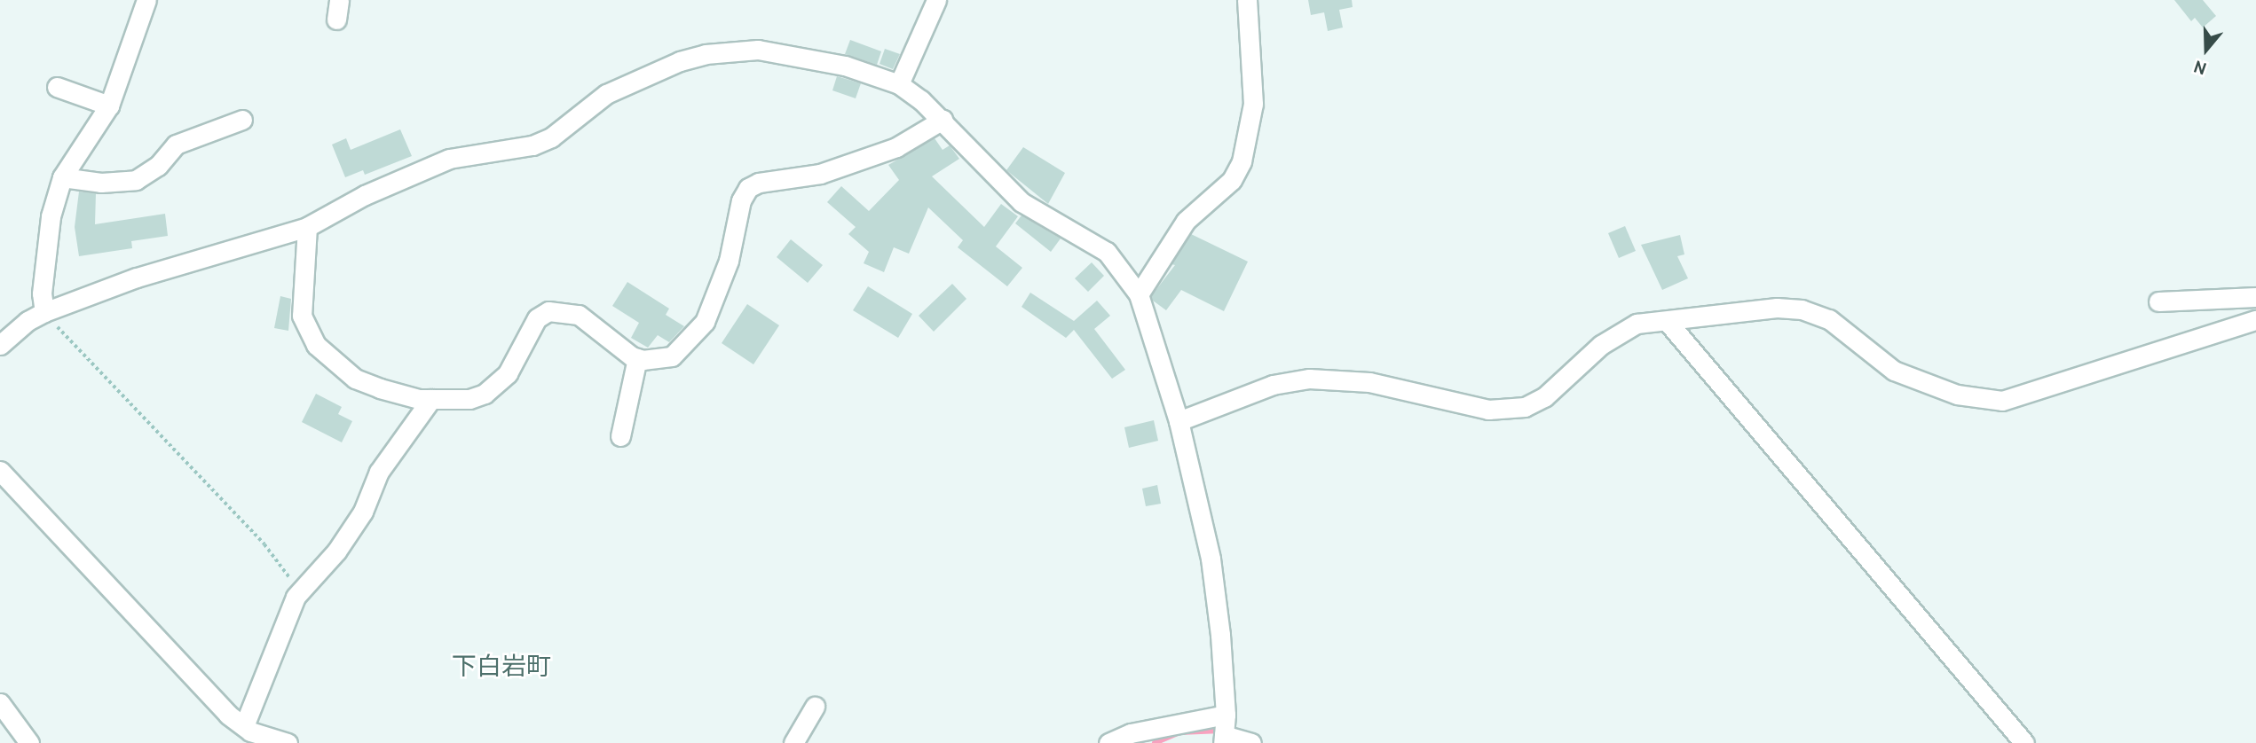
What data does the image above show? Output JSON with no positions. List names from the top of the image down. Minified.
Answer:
{"districts":["下白岩町"],"north":"bottom"}
